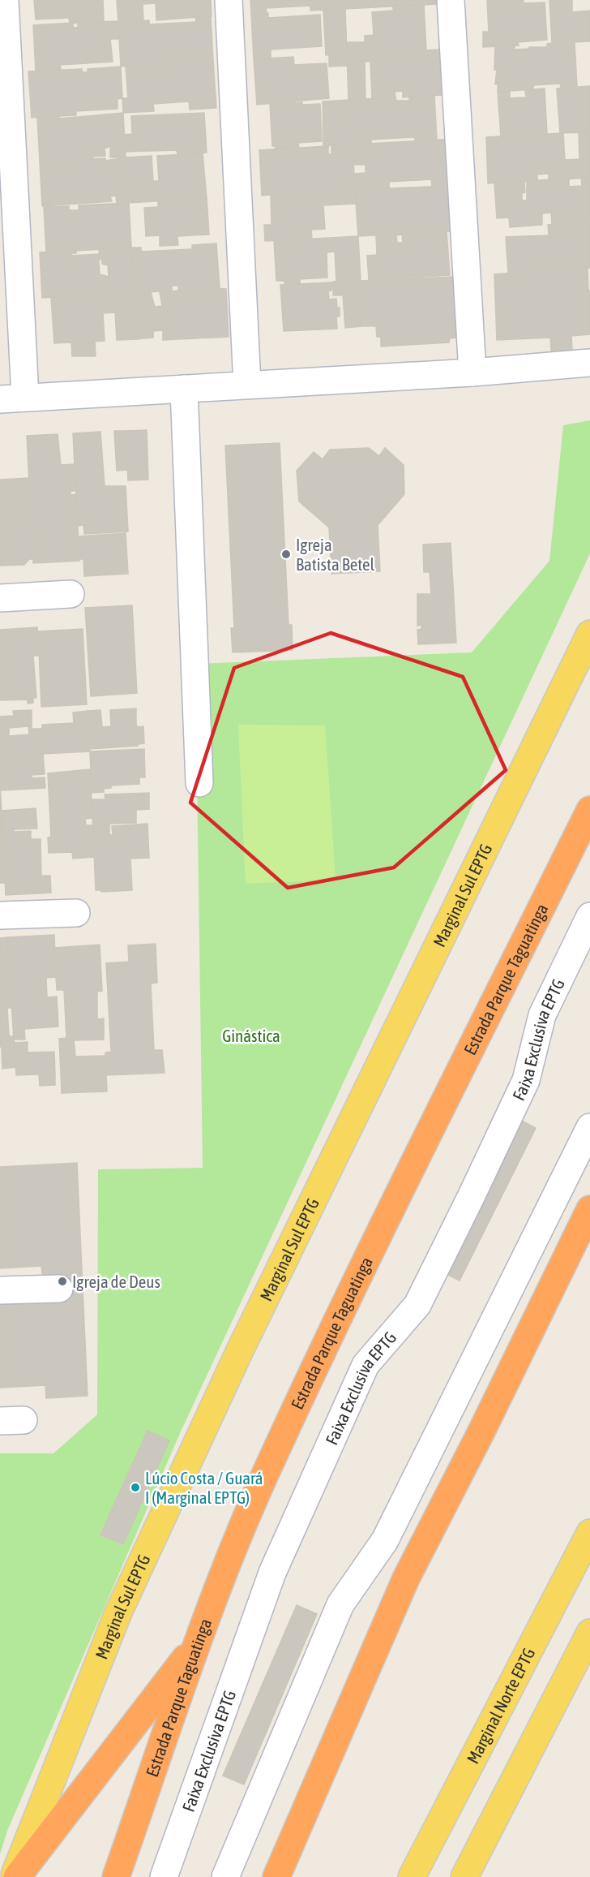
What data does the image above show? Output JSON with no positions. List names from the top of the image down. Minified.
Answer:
{"streets":{"highway":["Estrada Parque Taguatinga"],"main road":["Marginal Sul EPTG","Marginal Norte EPTG"],"street":["Faixa Exclusiva EPTG"]},"parks":["Ginástica"],"places":["Igreja Batista Betel","Igreja de Deus","Lúcio Costa / Guará I (Marginal EPTG)"]}
